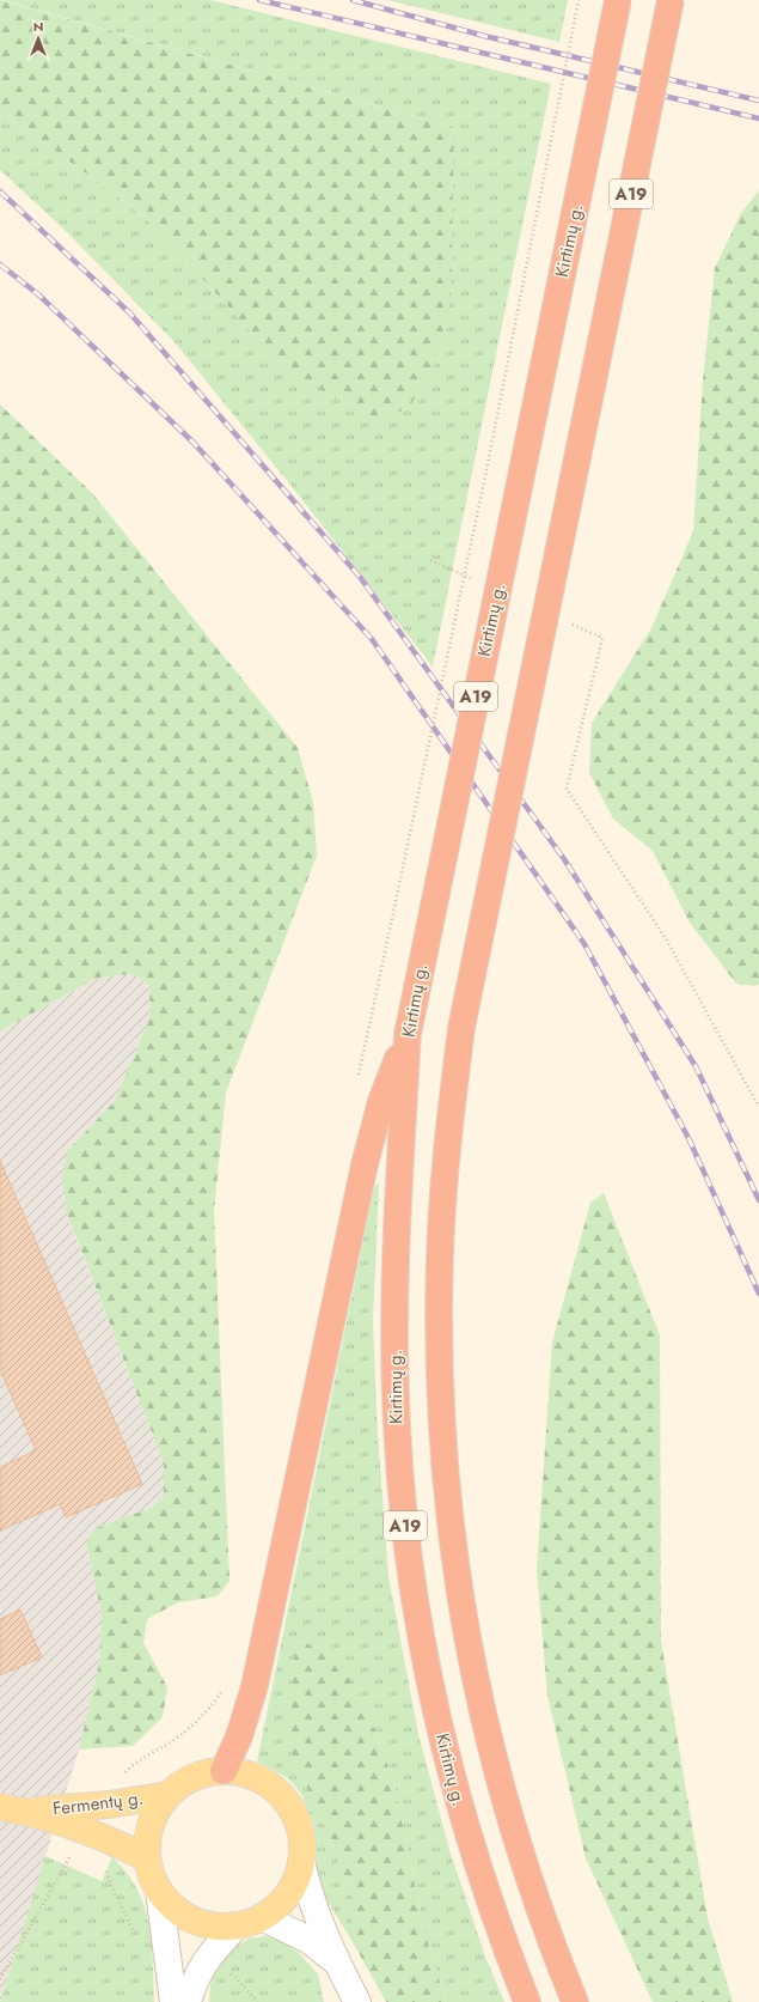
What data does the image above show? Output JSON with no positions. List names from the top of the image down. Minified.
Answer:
{"streets":{"highway":["A19","Kirtimų g."],"main road":["Fermentų g."]},"north":"top"}
